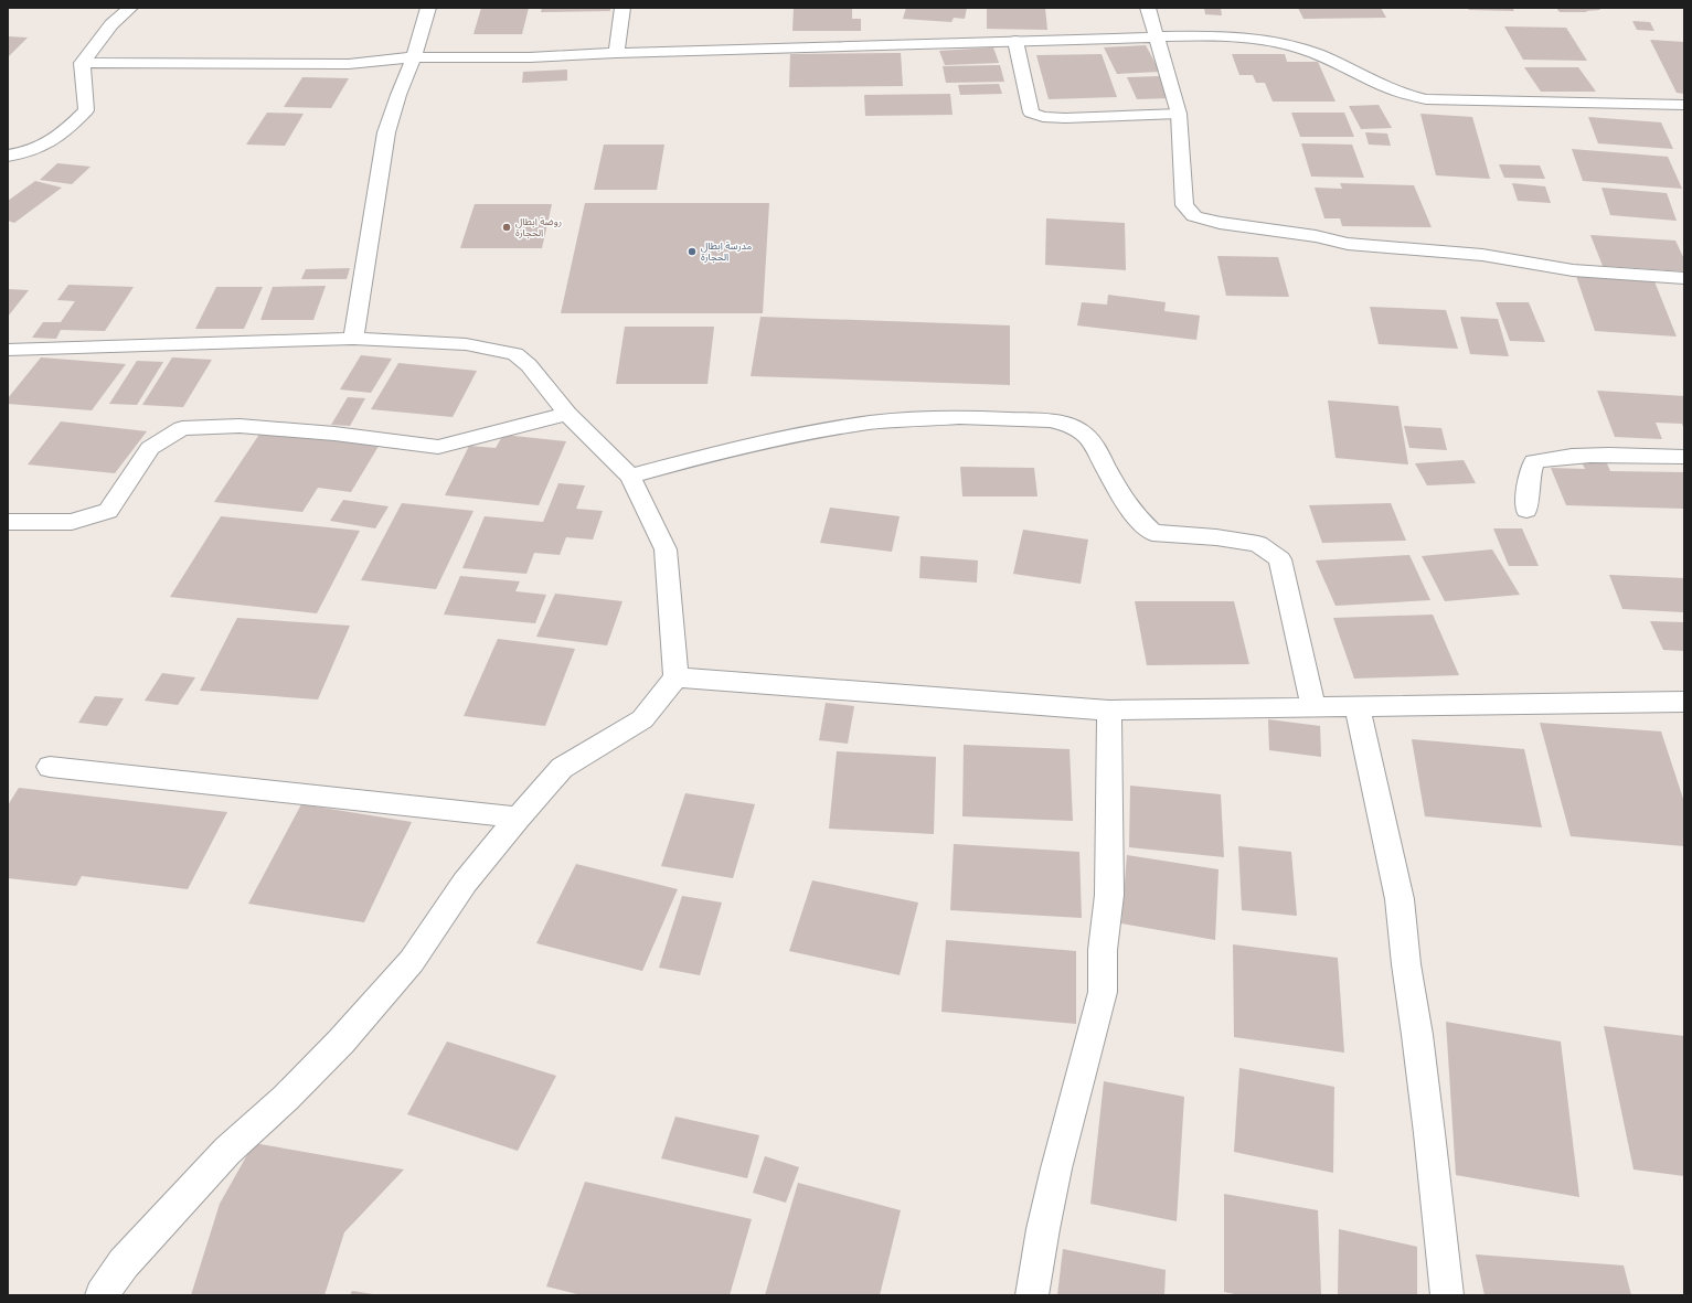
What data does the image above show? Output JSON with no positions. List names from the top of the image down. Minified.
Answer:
{"places":["روضة ابطال الحجارة","مدرسة ابطال الحجارة"]}
